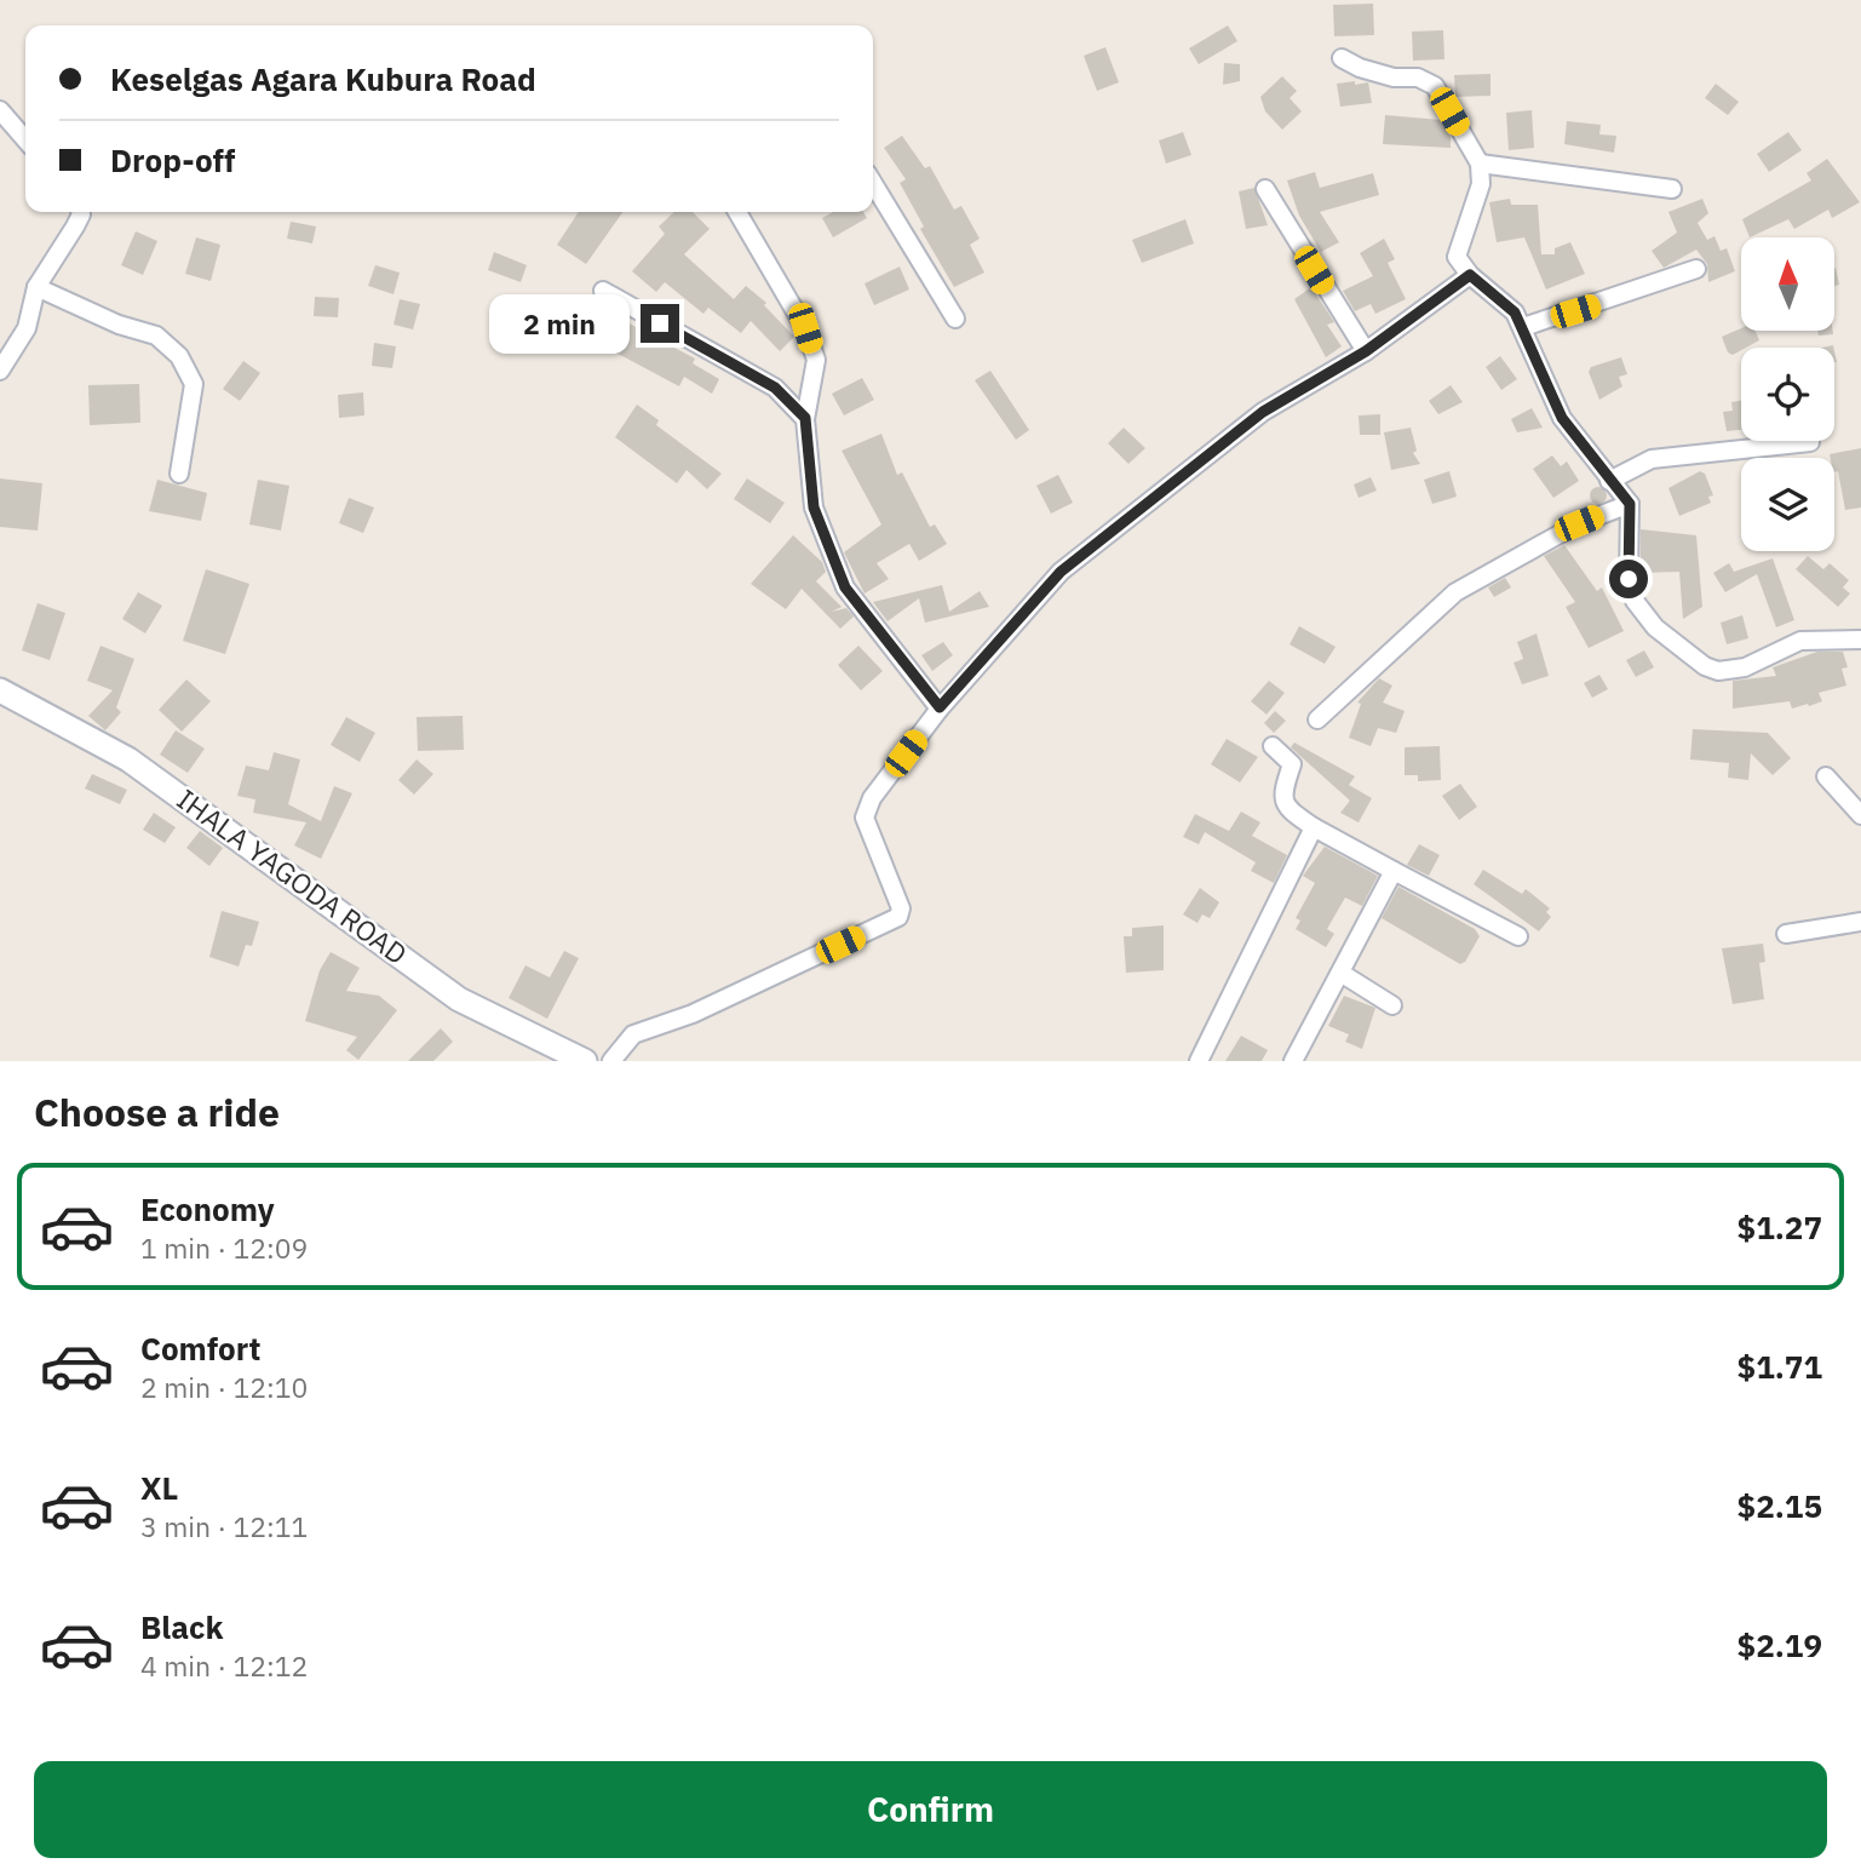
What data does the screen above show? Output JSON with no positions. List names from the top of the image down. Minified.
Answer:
{"streets":{"street":["IHALA YAGODA ROAD"]},"north":"top","page":{"banner":["Keselgas Agara Kubura Road","Drop-off"],"bubble":"2 min","heading":"Choose a ride","list":[{"name":"Economy","note":"1 min · 12:09","value":"$1.27"},{"name":"Comfort","note":"2 min · 12:10","value":"$1.71"},{"name":"XL","note":"3 min · 12:11","value":"$2.15"},{"name":"Black","note":"4 min · 12:12","value":"$2.19"}],"buttons":"Confirm"}}
